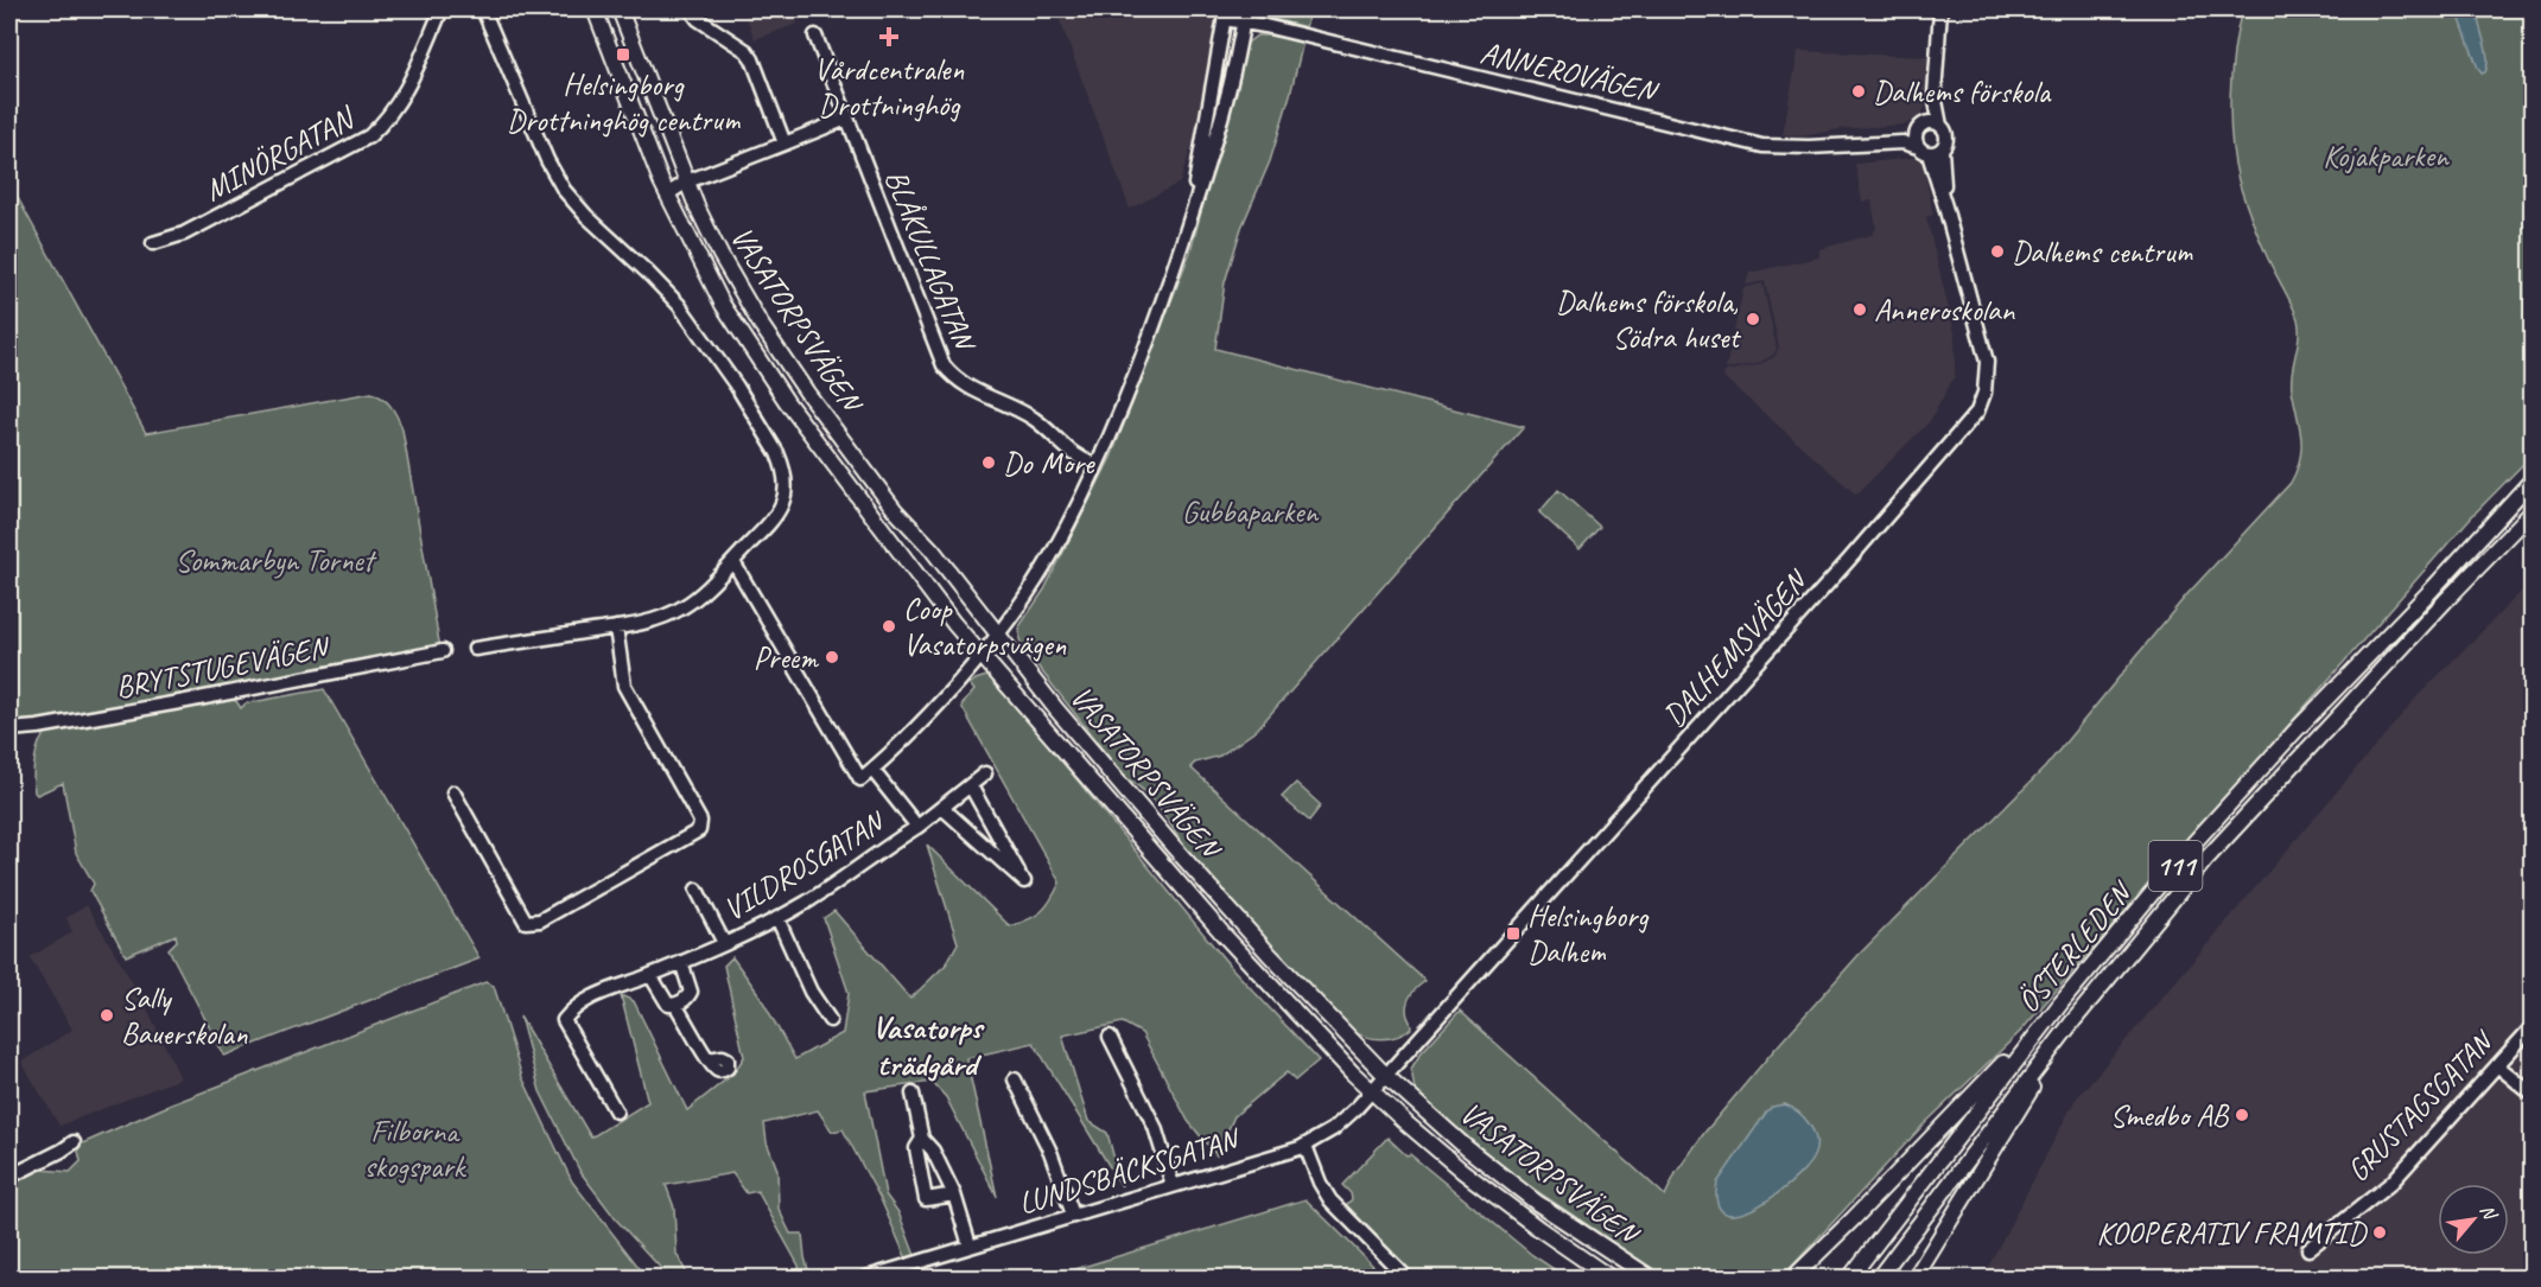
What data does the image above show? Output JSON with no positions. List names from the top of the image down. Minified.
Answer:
{"streets":{"main road":["VASATORPSVÄGEN","111","ÖSTERLEDEN"],"street":["ANNEROVÄGEN","MINÖRGATAN","BLÅKULLAGATAN","DALHEMSVÄGEN","BRYTSTUGEVÄGEN","VILDROSGATAN","GRUSTAGSGATAN","LUNDSBÄCKSGATAN"]},"crossings":[["ANNEROVÄGEN","DALHEMSVÄGEN"],["VASATORPSVÄGEN","DALHEMSVÄGEN"],["VASATORPSVÄGEN","LUNDSBÄCKSGATAN"],["DALHEMSVÄGEN","LUNDSBÄCKSGATAN"]],"districts":["Vasatorps trädgård"],"parks":["Kojakparken","Gubbaparken","Sommarbyn Tornet","Filborna skogspark"],"places":{"health":["Vårdcentralen Drottninghög"],"transit":["Helsingborg Drottninghög centrum","Helsingborg Dalhem"],"other":["Dalhems förskola","Dalhems centrum","Anneroskolan","Dalhems förskola, Södra huset","Do More","Coop Vasatorpsvägen","Preem","Sally Bauerskolan","Smedbo AB","KOOPERATIV FRAMTID"]},"north":"top right"}
